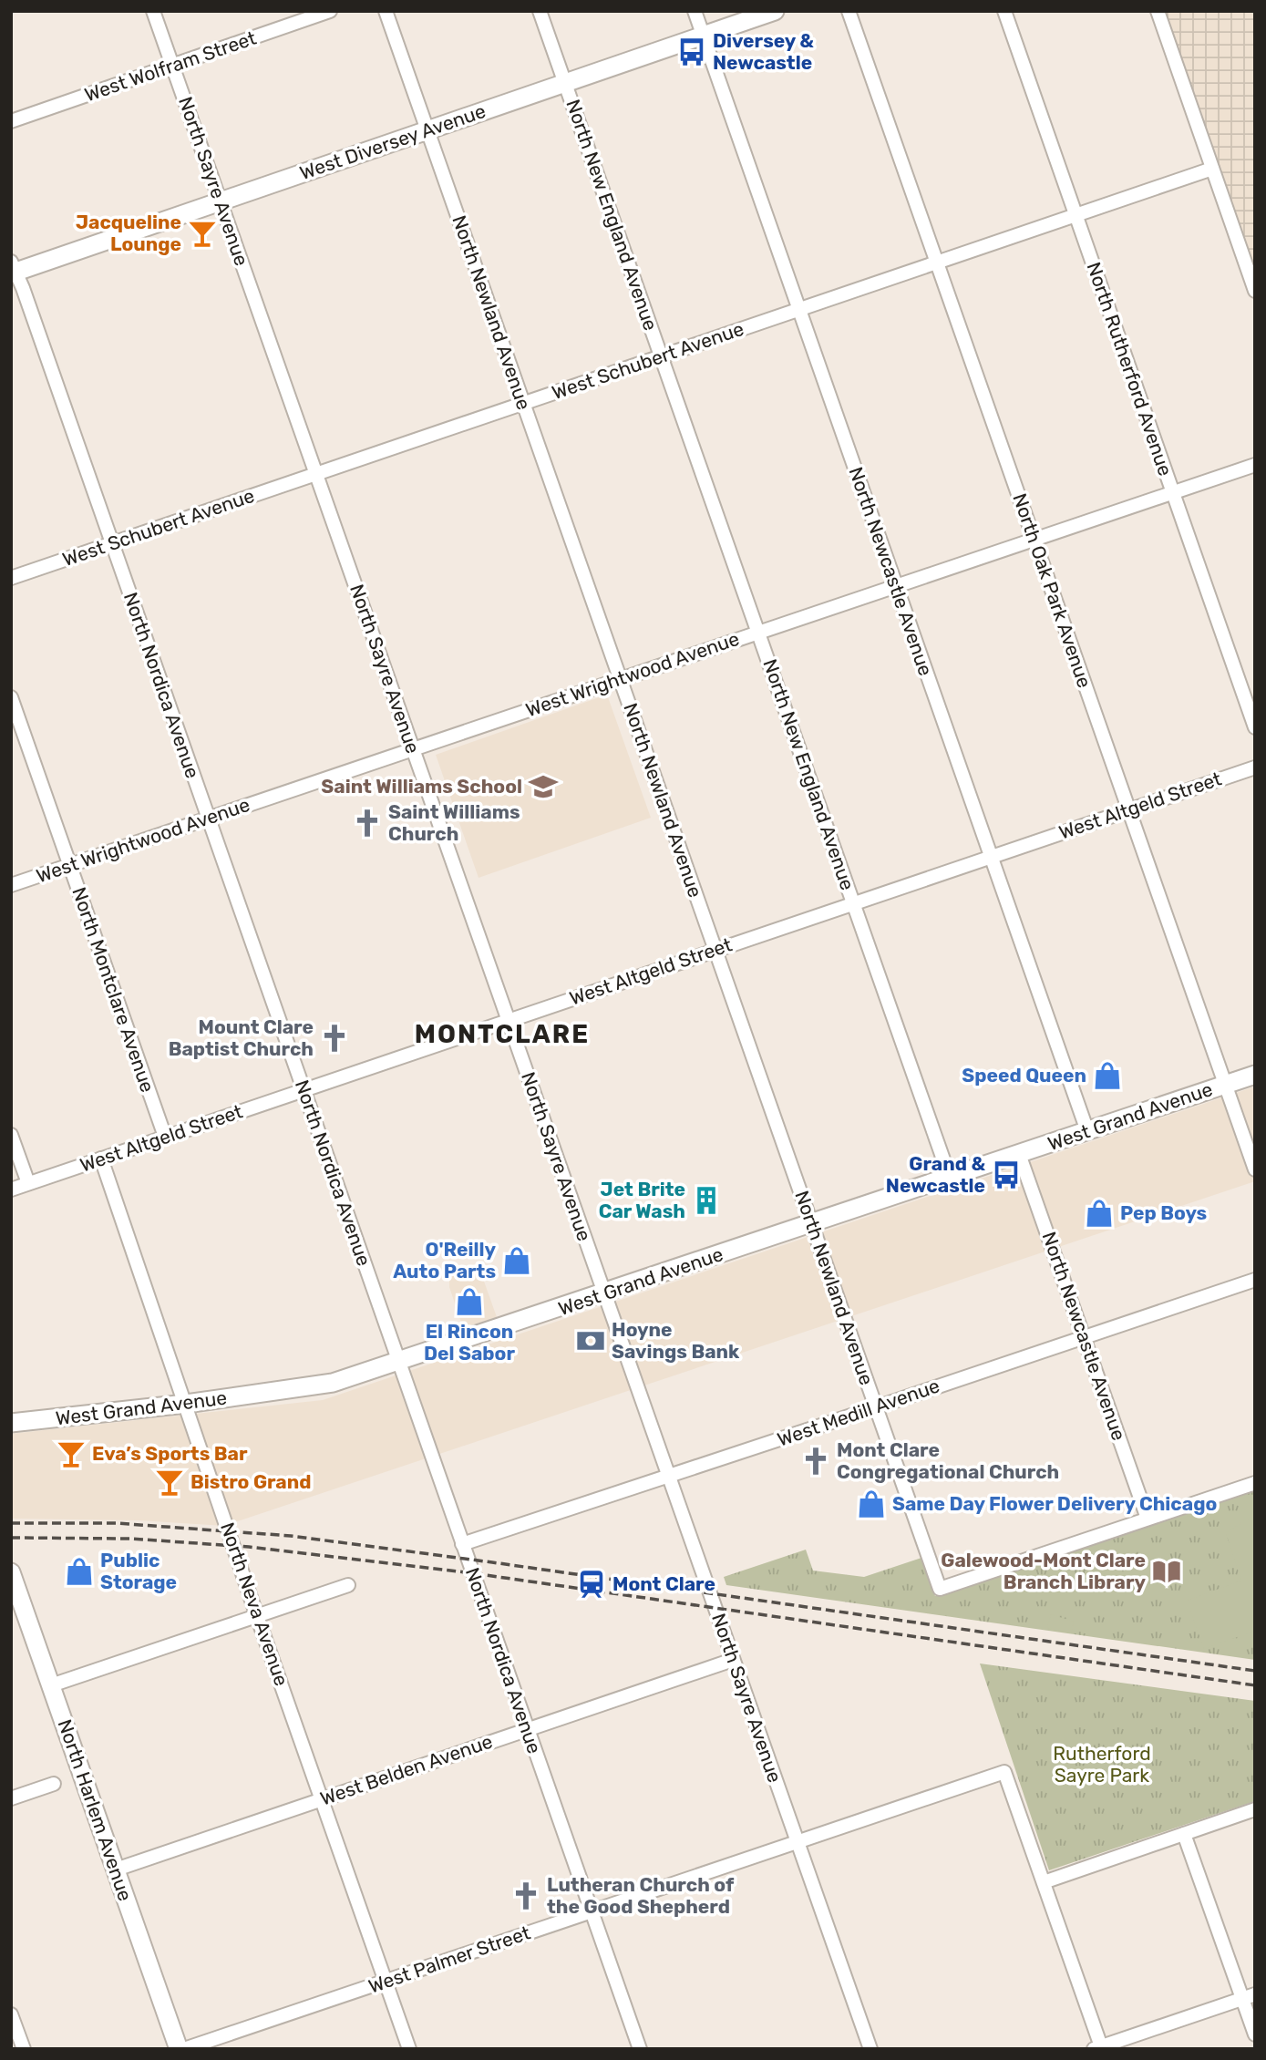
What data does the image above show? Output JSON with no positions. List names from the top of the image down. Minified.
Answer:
{"streets":{"main road":["West Diversey Avenue","West Grand Avenue","North Harlem Avenue"],"street":["West Wolfram Street","North Sayre Avenue","North New England Avenue","North Newland Avenue","West Schubert Avenue","North Rutherford Avenue","North Newcastle Avenue","North Oak Park Avenue","West Wrightwood Avenue","North Nordica Avenue","West Altgeld Street","North Montclare Avenue","West Medill Avenue","North Neva Avenue","West Belden Avenue","West Palmer Street"]},"crossings":[["West Wolfram Street","North Sayre Avenue"],["West Diversey Avenue","North Sayre Avenue"],["West Diversey Avenue","North New England Avenue"],["West Diversey Avenue","North Newland Avenue"],["West Diversey Avenue","North Newcastle Avenue"],["West Diversey Avenue","North Nordica Avenue"],["North Sayre Avenue","West Schubert Avenue"],["North Sayre Avenue","West Wrightwood Avenue"],["North Sayre Avenue","West Altgeld Street"],["North Sayre Avenue","West Grand Avenue"],["North Sayre Avenue","West Medill Avenue"],["North Sayre Avenue","West Belden Avenue"],["North Sayre Avenue","West Palmer Street"],["North New England Avenue","West Schubert Avenue"],["North New England Avenue","West Wrightwood Avenue"],["North New England Avenue","West Altgeld Street"],["North New England Avenue","West Grand Avenue"],["North Newland Avenue","West Schubert Avenue"],["North Newland Avenue","North Newcastle Avenue"],["North Newland Avenue","West Wrightwood Avenue"],["North Newland Avenue","West Altgeld Street"],["North Newland Avenue","West Grand Avenue"],["North Newland Avenue","West Medill Avenue"],["West Schubert Avenue","North Rutherford Avenue"],["West Schubert Avenue","North Newcastle Avenue"],["West Schubert Avenue","North Oak Park Avenue"],["West Schubert Avenue","North Nordica Avenue"],["North Rutherford Avenue","West Wrightwood Avenue"],["North Newcastle Avenue","West Wrightwood Avenue"],["North Newcastle Avenue","West Altgeld Street"],["North Newcastle Avenue","West Grand Avenue"],["North Newcastle Avenue","West Medill Avenue"],["North Oak Park Avenue","West Wrightwood Avenue"],["North Oak Park Avenue","West Altgeld Street"],["North Oak Park Avenue","West Grand Avenue"],["West Wrightwood Avenue","North Nordica Avenue"],["West Wrightwood Avenue","North Montclare Avenue"],["North Nordica Avenue","West Altgeld Street"],["North Nordica Avenue","West Grand Avenue"],["North Nordica Avenue","West Medill Avenue"],["North Nordica Avenue","West Belden Avenue"],["North Nordica Avenue","West Palmer Street"],["West Altgeld Street","North Montclare Avenue"],["West Altgeld Street","North Neva Avenue"],["West Grand Avenue","North Neva Avenue"],["North Neva Avenue","West Belden Avenue"],["North Neva Avenue","West Palmer Street"],["West Belden Avenue","North Harlem Avenue"]],"districts":["MONTCLARE"],"parks":["Rutherford Sayre Park"],"places":{"bus stop":["Diversey & Newcastle","Grand & Newcastle"],"bar":["Jacqueline Lounge","Eva’s Sports Bar","Bistro Grand"],"school or university":["Saint Williams School"],"church":["Saint Williams Church","Mount Clare Baptist Church","Mont Clare Congregational Church","Lutheran Church of the Good Shepherd"],"shop":["Speed Queen","Pep Boys","O'Reilly Auto Parts","El Rincon Del Sabor","Same Day Flower Delivery Chicago","Public Storage"],"building":["Jet Brite Car Wash"],"bank":["Hoyne Savings Bank"],"library":["Galewood-Mont Clare Branch Library"],"station":["Mont Clare"]}}
